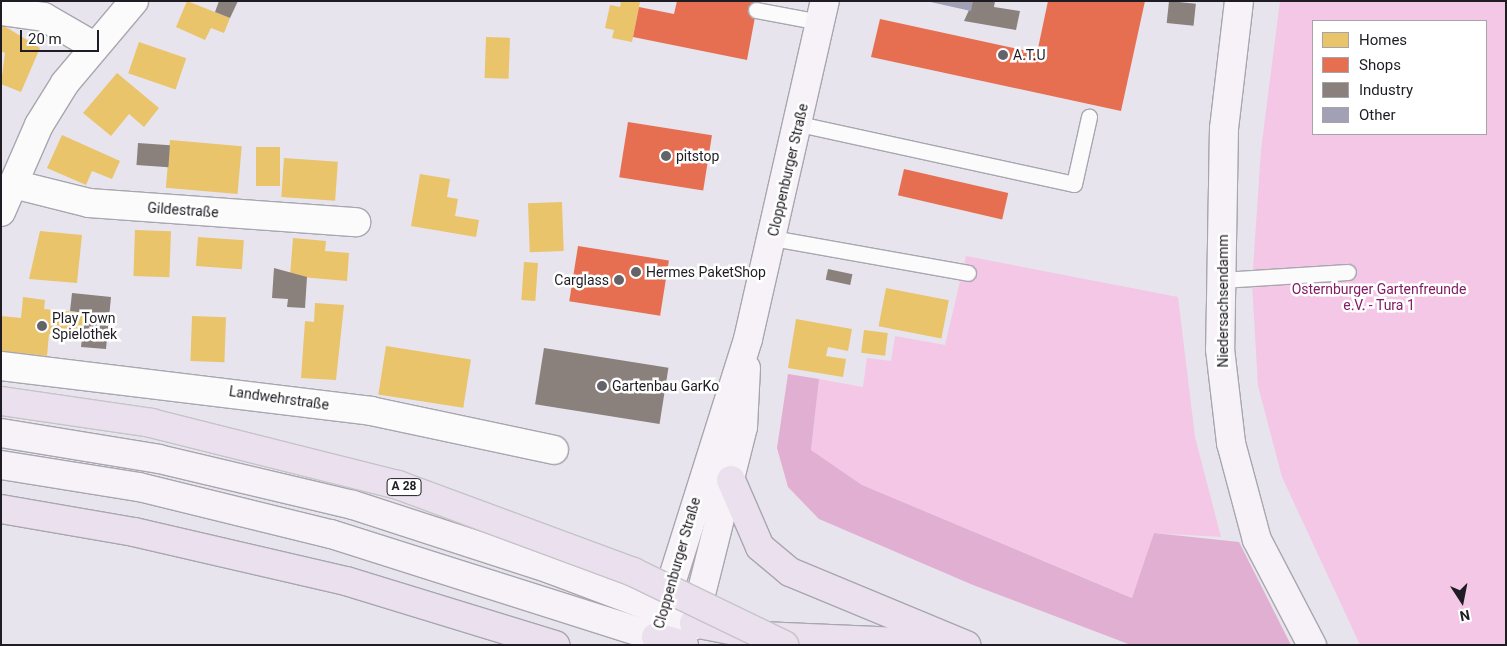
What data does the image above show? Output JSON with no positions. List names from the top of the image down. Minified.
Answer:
{"streets":{"highway":["A 28"],"main road":["Cloppenburger Straße","Niedersachsendamm"],"street":["Gildestraße","Landwehrstraße"]},"parks":["Osternburger Gartenfreunde e.V. - Tura 1"],"places":["A.T.U","pitstop","Hermes PaketShop","Carglass","Play Town Spielothek","Gartenbau GarKo"],"legend":["Homes","Shops","Industry","Other"],"scale_bar":"20 m","north":"bottom"}
